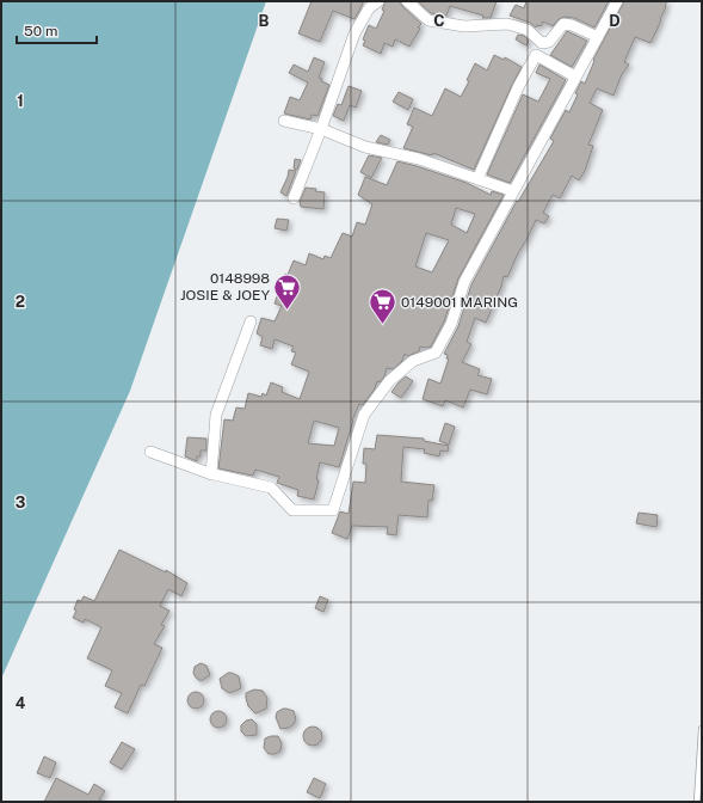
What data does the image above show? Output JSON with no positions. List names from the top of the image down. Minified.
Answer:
{"places":{"supermarket":["0148998 JOSIE & JOEY","0149001 MARING"]},"scale_bar":"50 m","grid":{"columns":["B","C","D"],"rows":["1","2","3","4"]}}
